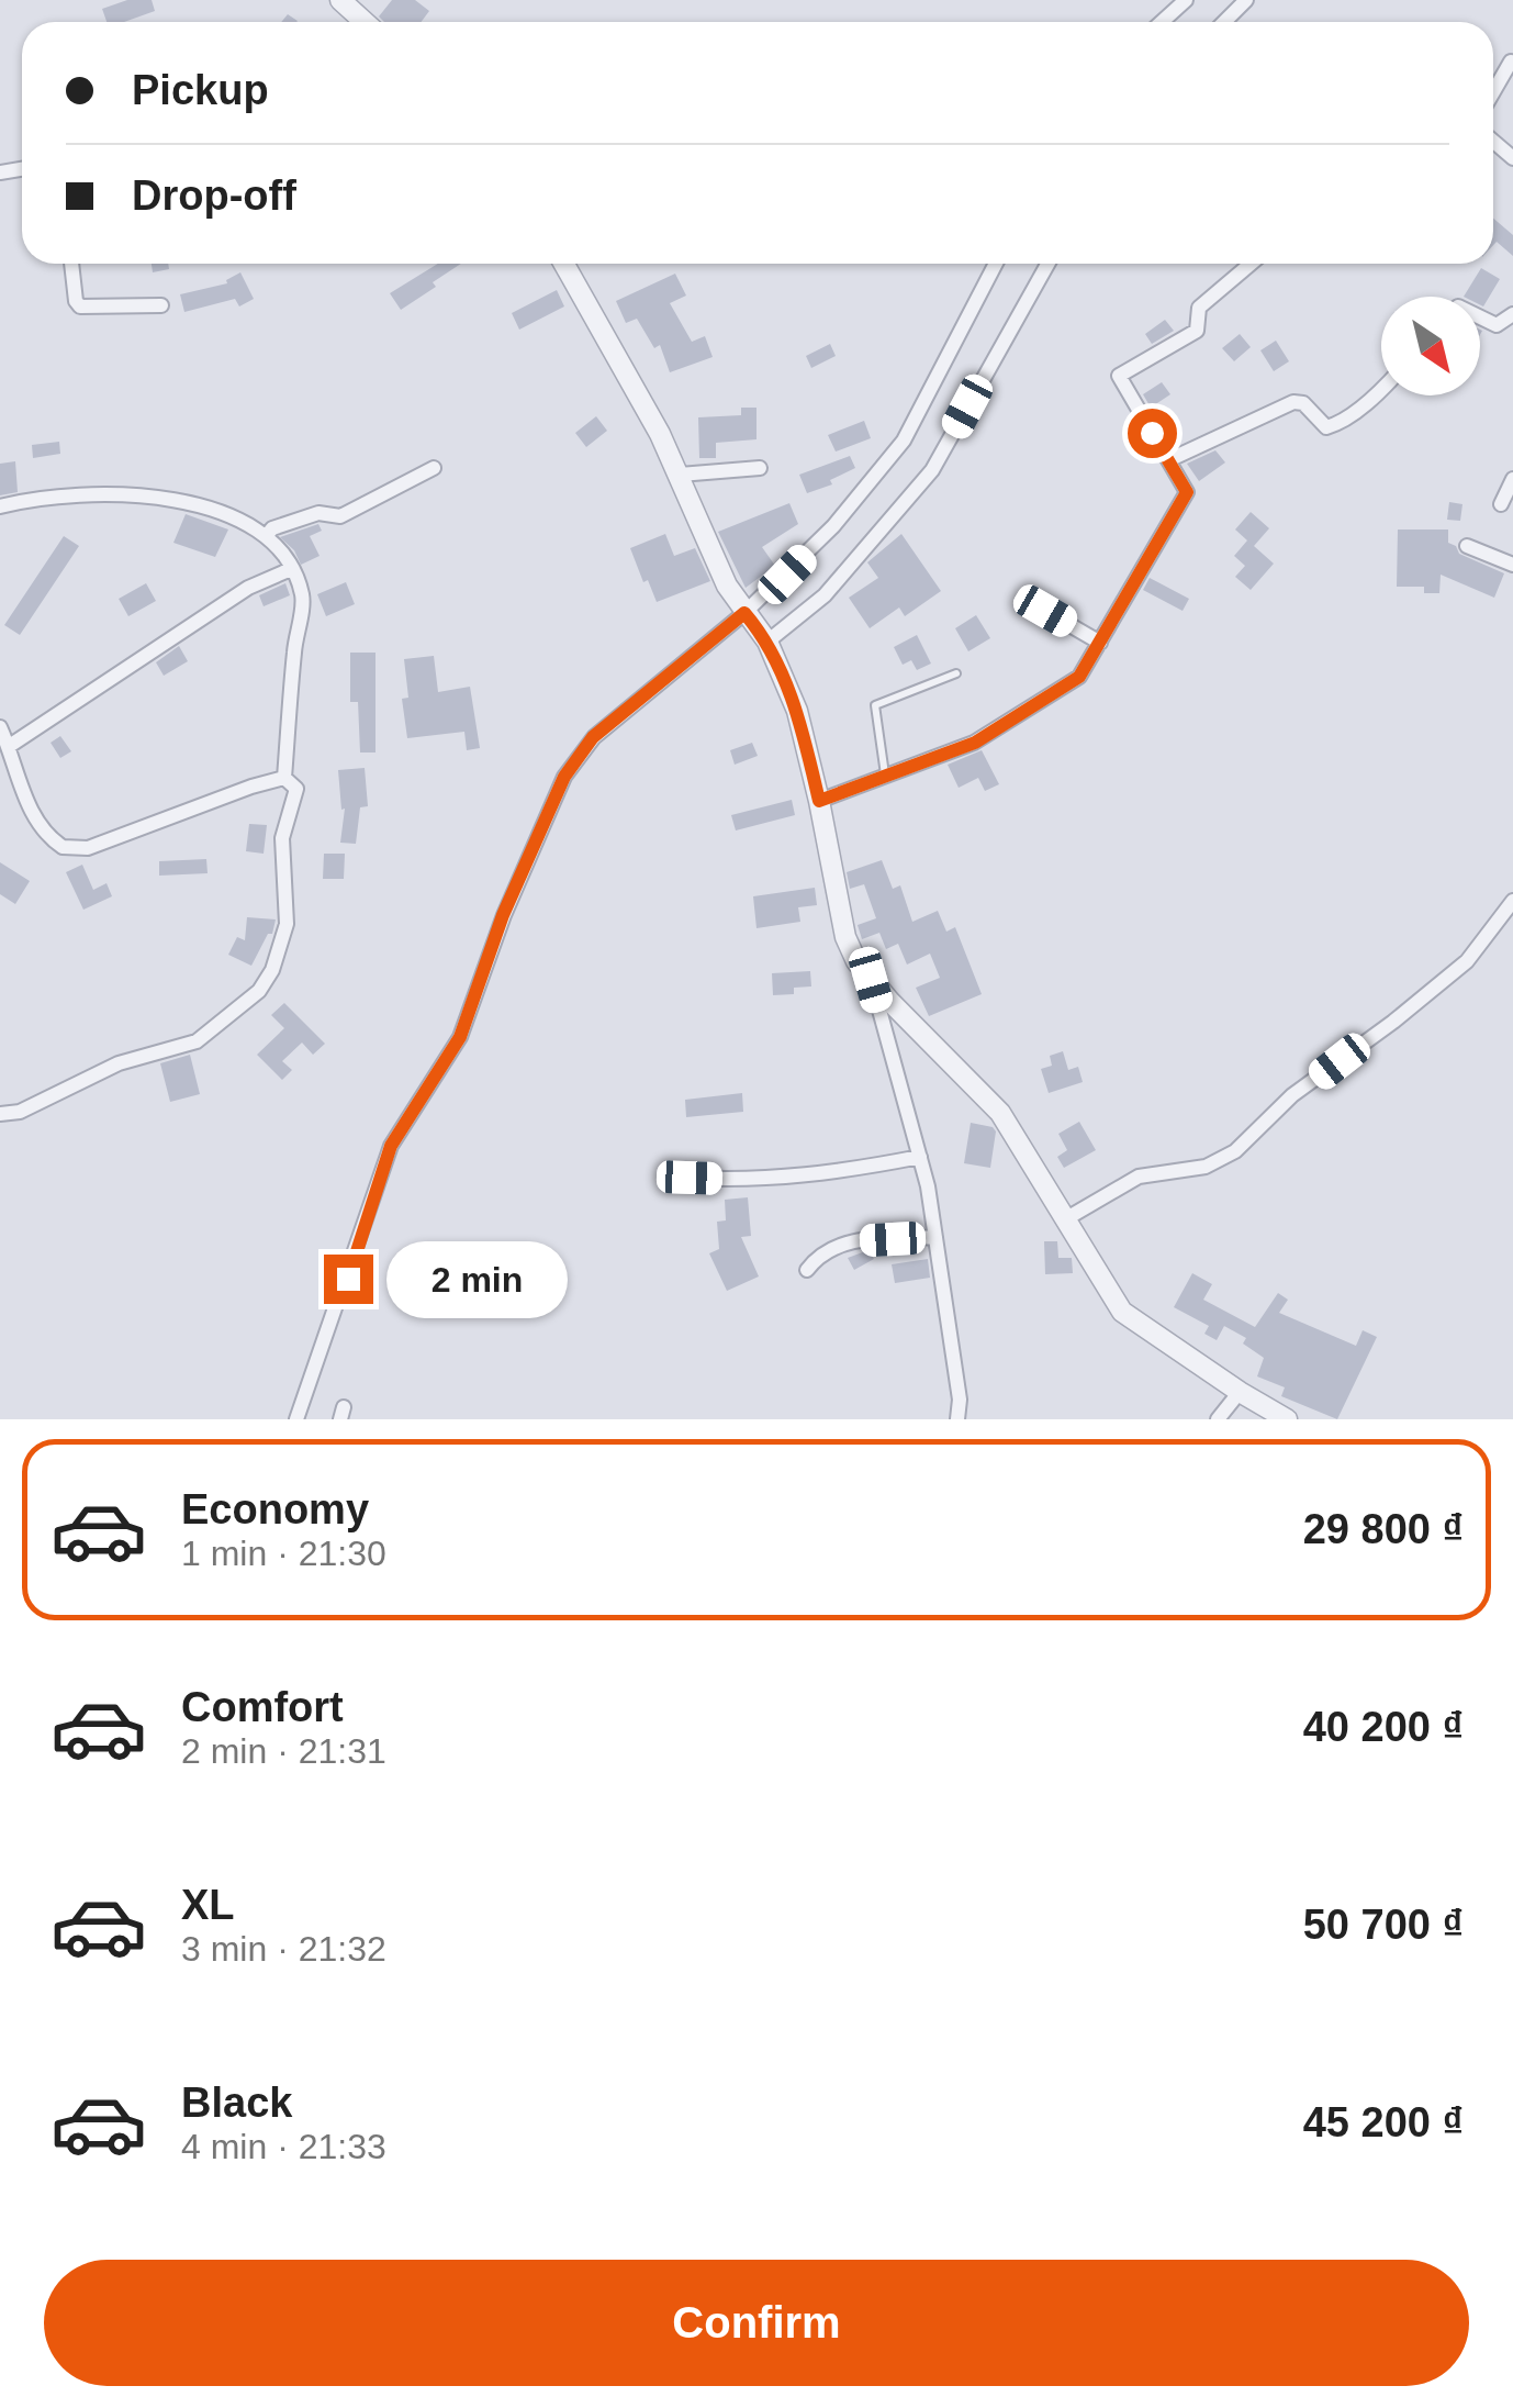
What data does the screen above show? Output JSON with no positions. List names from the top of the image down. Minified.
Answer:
{"north":"bottom right","page":{"banner":["Pickup","Drop-off"],"bubble":"2 min","list":[{"name":"Economy","note":"1 min · 21:30","value":"29 800 ₫"},{"name":"Comfort","note":"2 min · 21:31","value":"40 200 ₫"},{"name":"XL","note":"3 min · 21:32","value":"50 700 ₫"},{"name":"Black","note":"4 min · 21:33","value":"45 200 ₫"}],"buttons":"Confirm"}}
